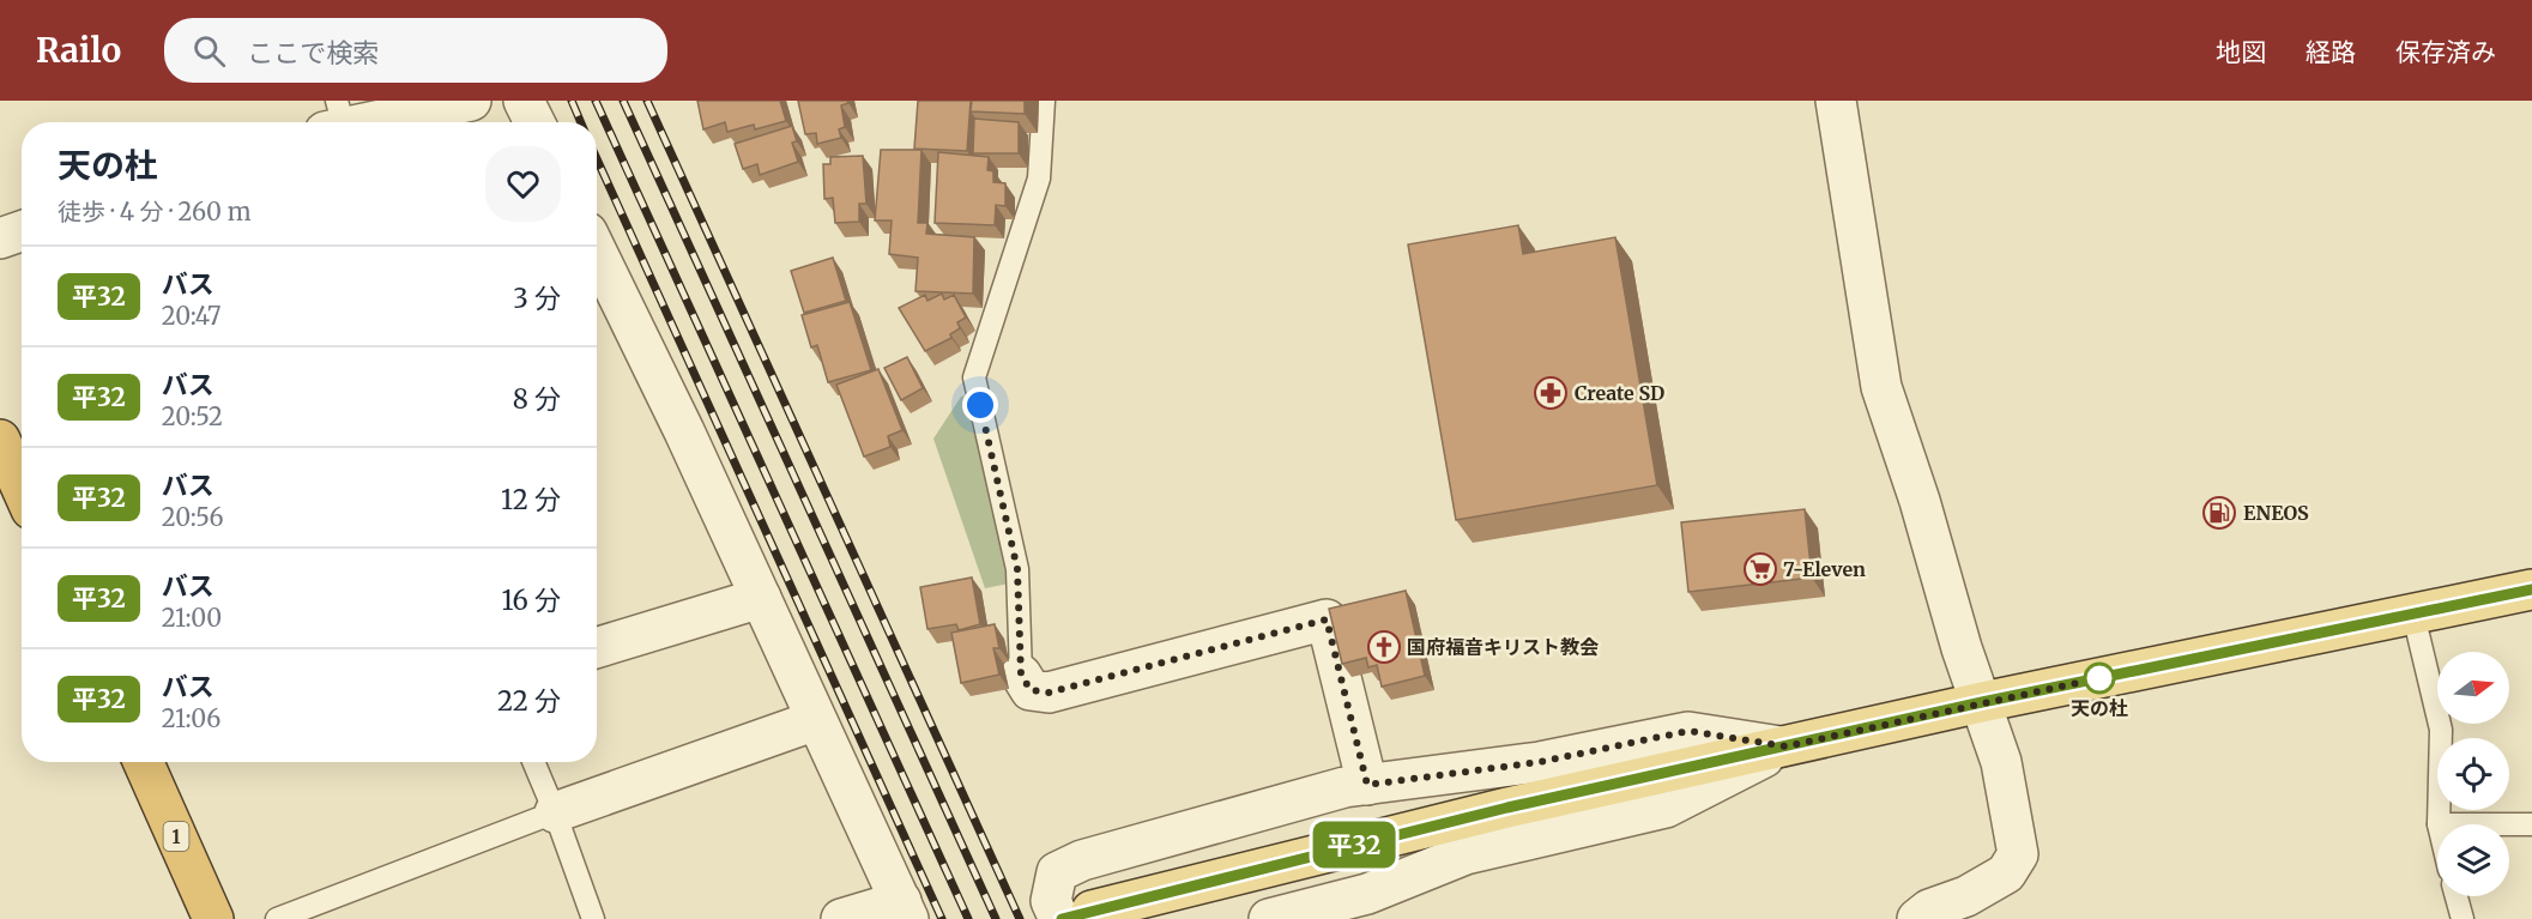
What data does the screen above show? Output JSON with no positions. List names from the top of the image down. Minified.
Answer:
{"streets":{"highway":["1"]},"places":{"pharmacy":["Create SD"],"fuel station":["ENEOS"],"supermarket":["7-Eleven"],"church":["国府福音キリスト教会"],"other":["天の杜"]},"lines":["bus line 平32"],"north":"right","page":{"header":"Railo","search":"ここで検索","nav":["地図","経路","保存済み"],"on_map":"平32","heading":["天の杜","徒歩 · 4 分 · 260 m"],"list":[{"mark":"平32","name":"バス","note":"20:47","value":"3 分"},{"mark":"平32","name":"バス","note":"20:52","value":"8 分"},{"mark":"平32","name":"バス","note":"20:56","value":"12 分"},{"mark":"平32","name":"バス","note":"21:00","value":"16 分"},{"mark":"平32","name":"バス","note":"21:06","value":"22 分"}]}}
